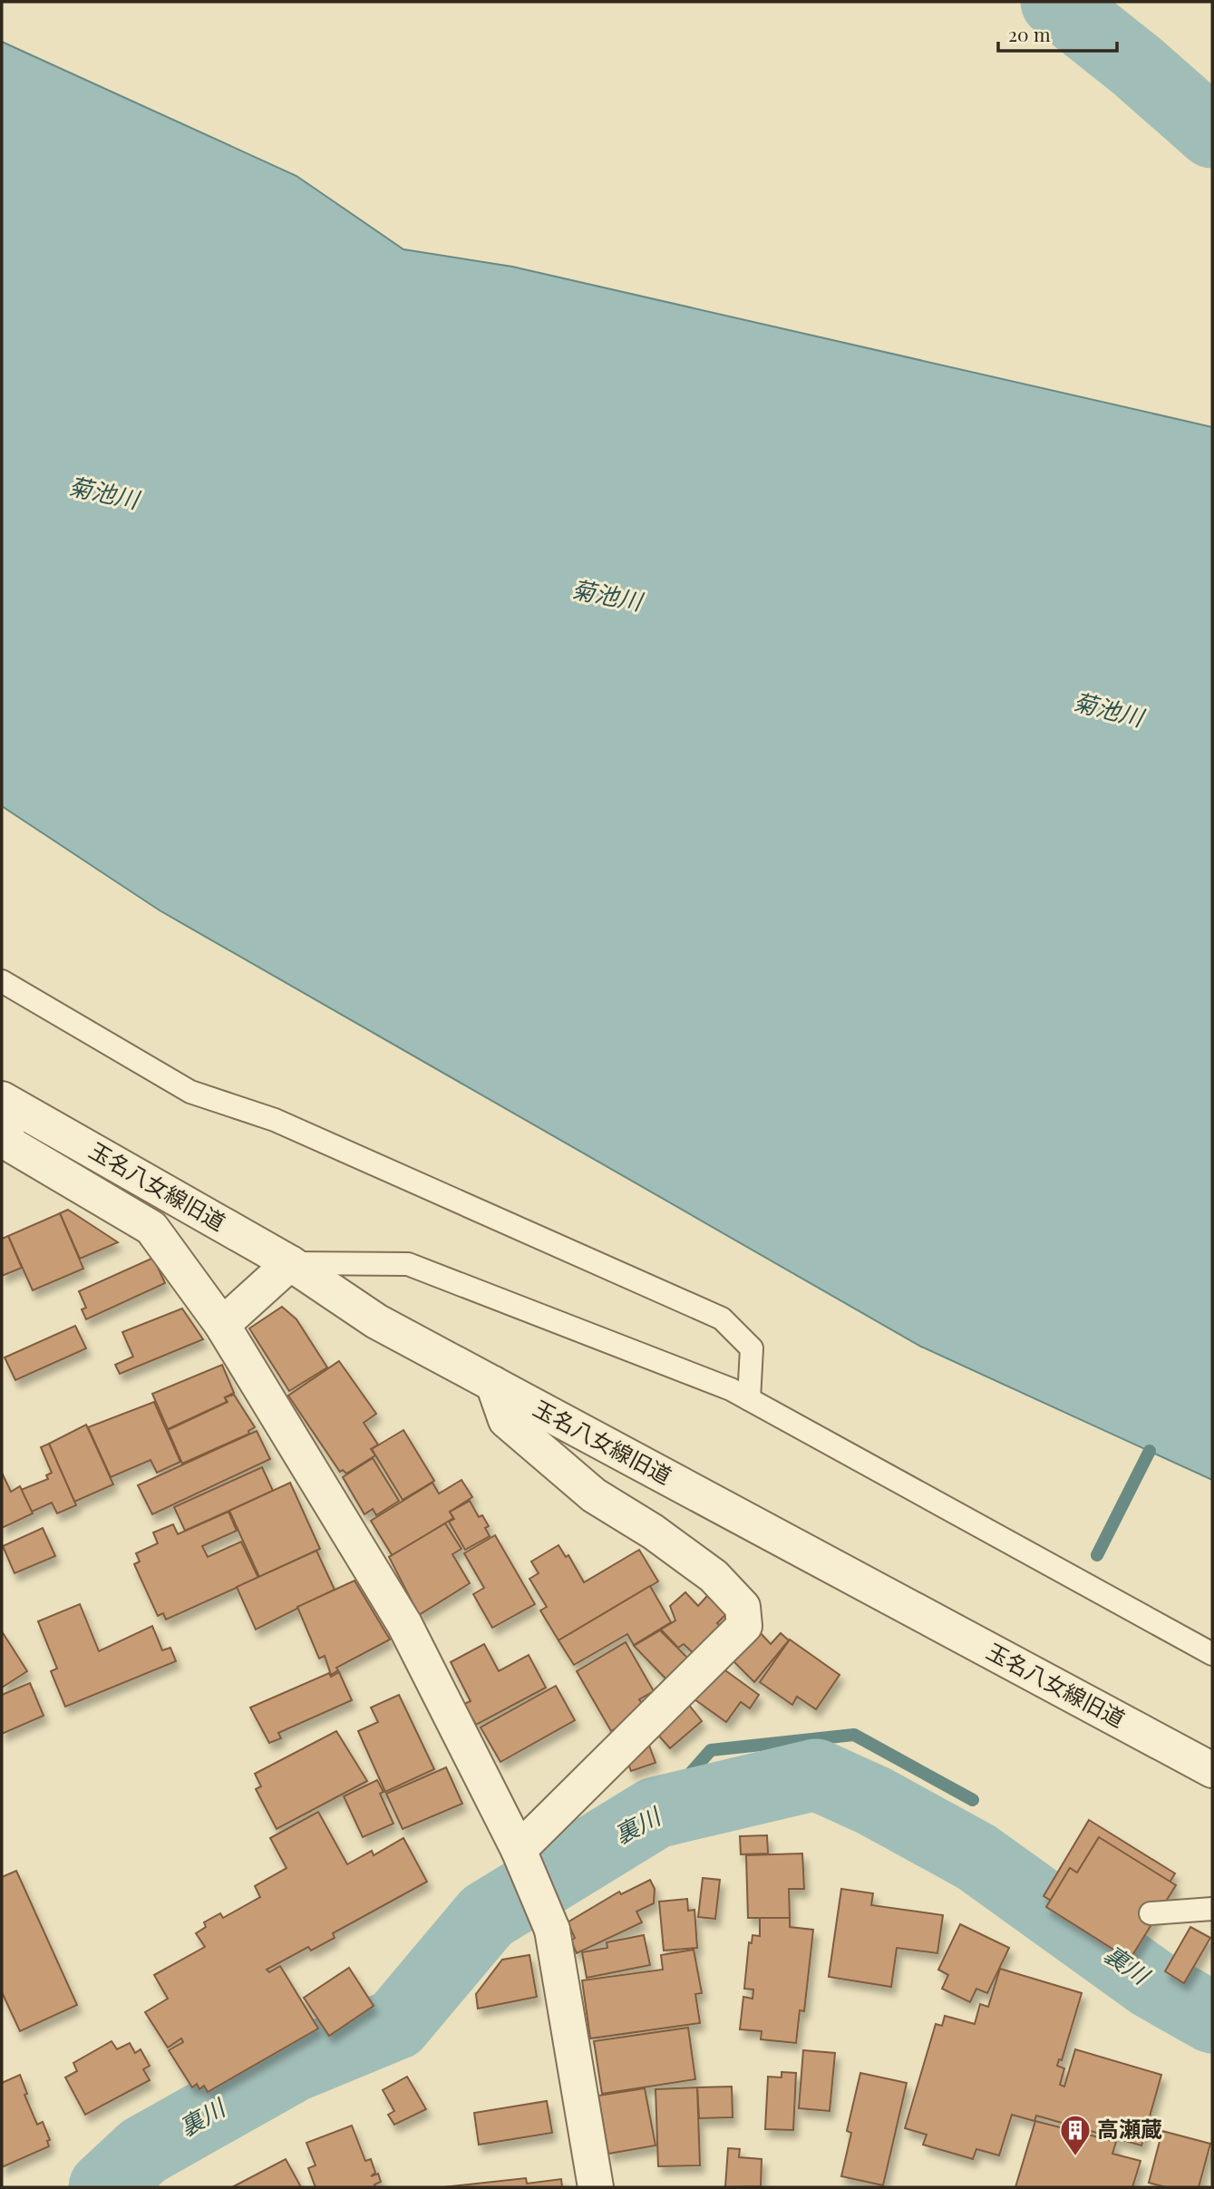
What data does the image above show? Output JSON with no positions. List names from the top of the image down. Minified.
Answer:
{"streets":{"street":["玉名八女線旧道"]},"water":["菊池川","裏川"],"places":{"building":["高瀬蔵"]},"scale_bar":"20 m"}
